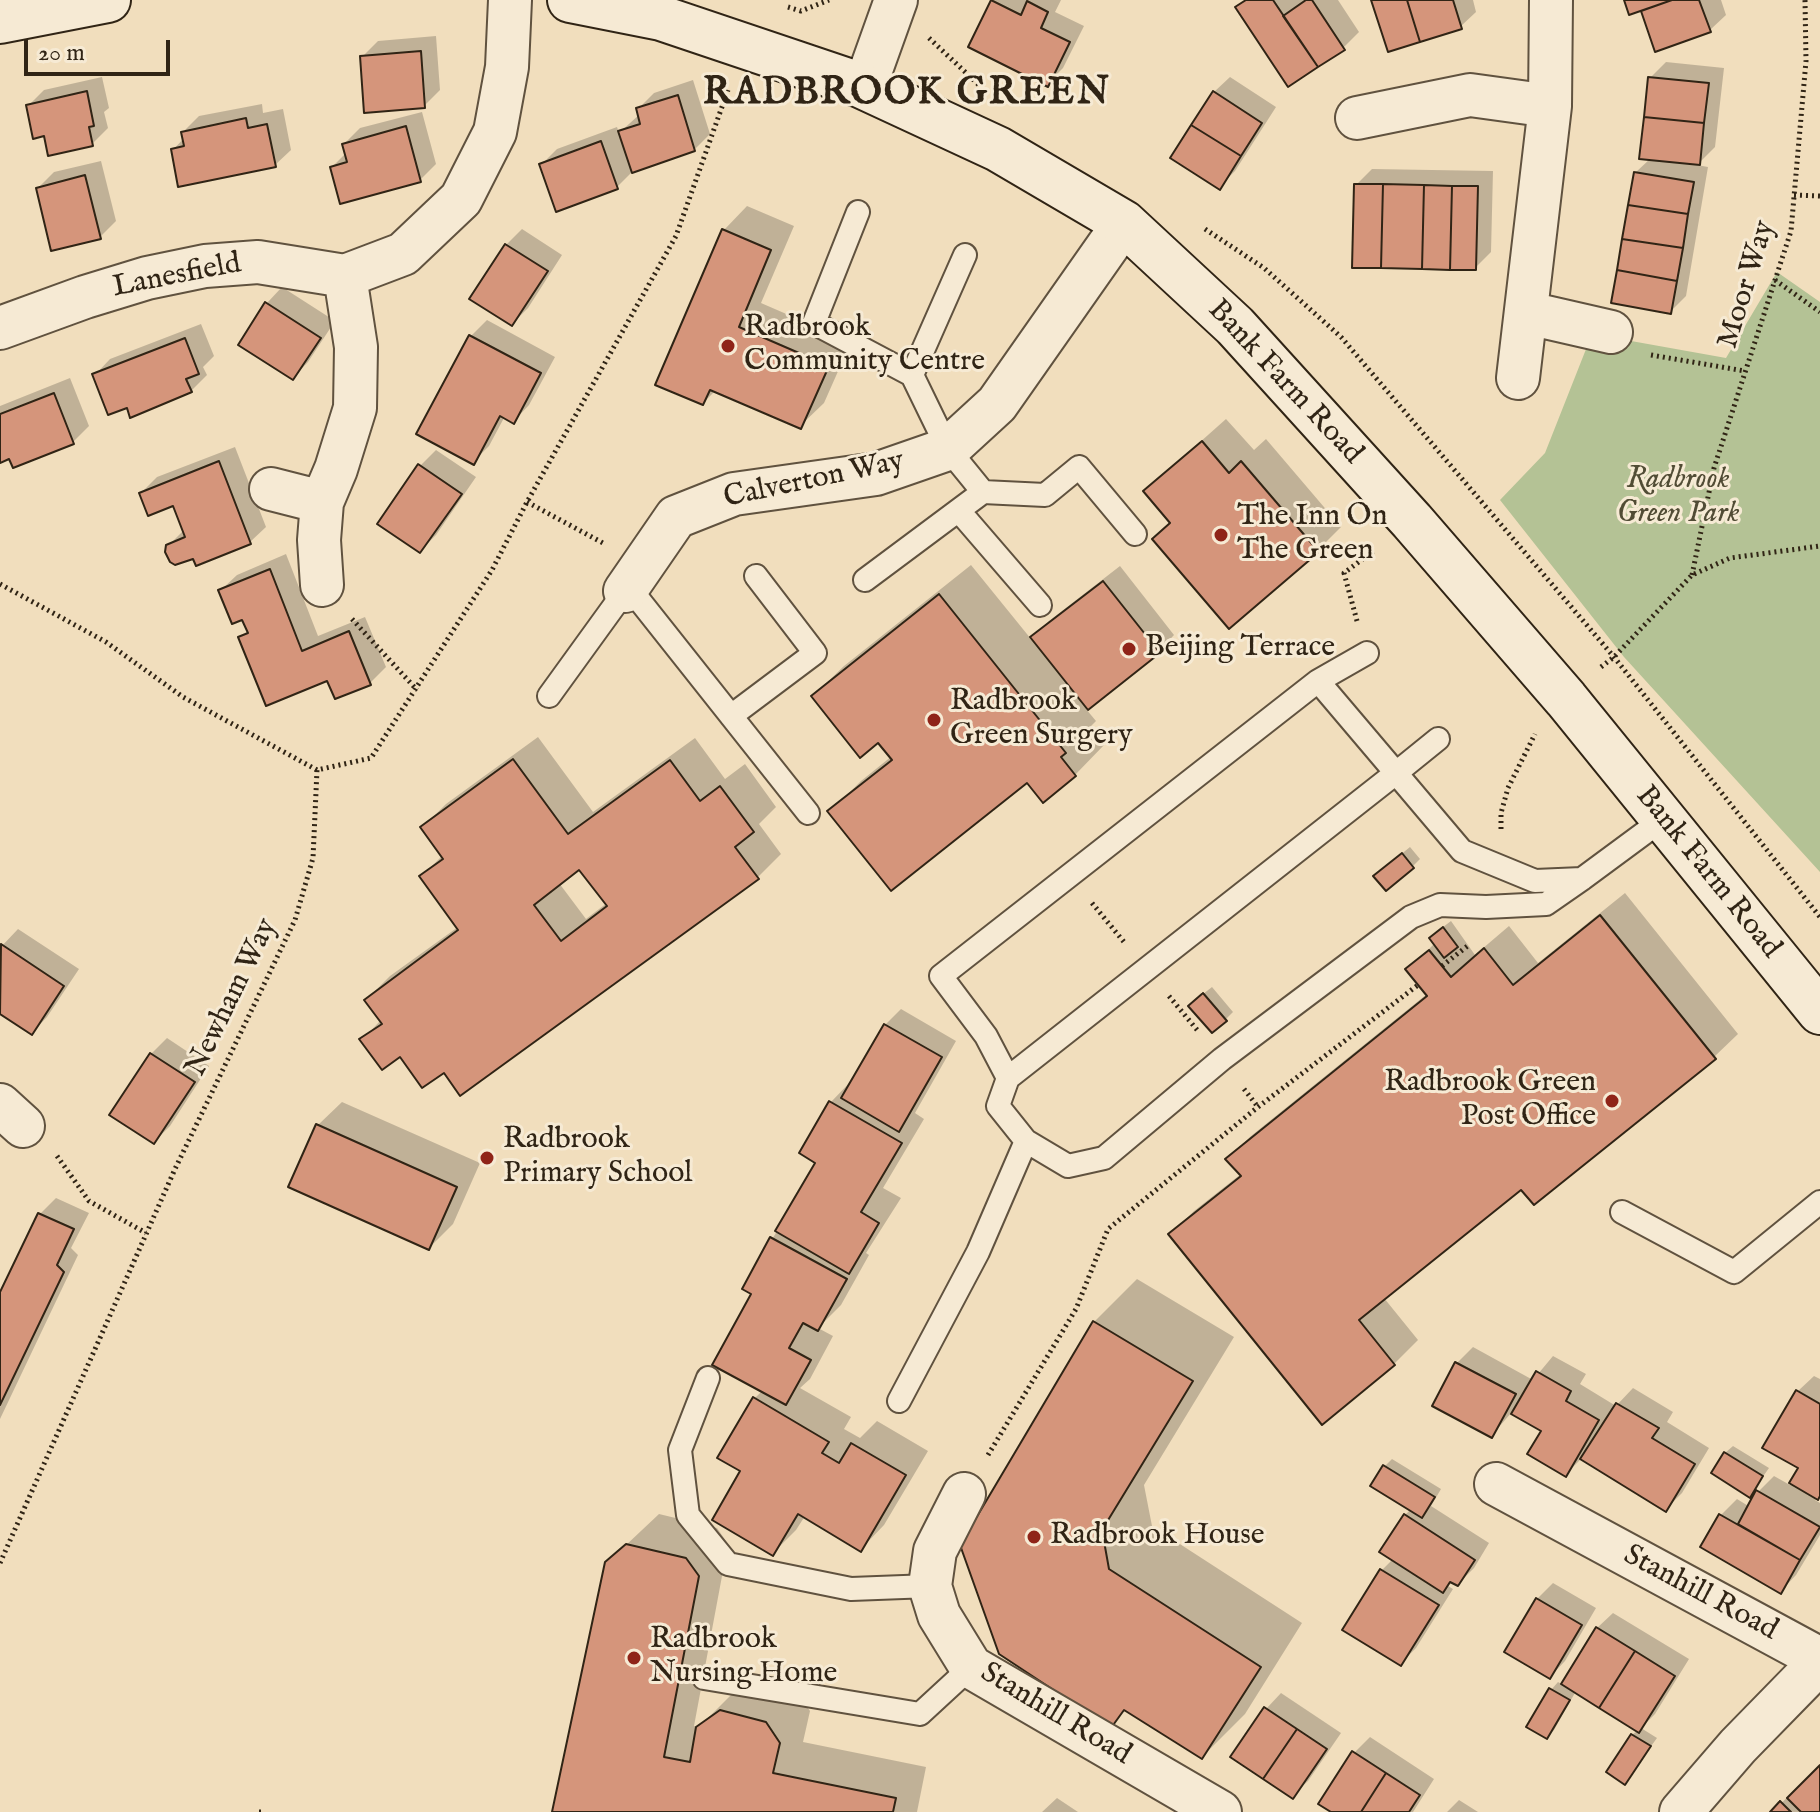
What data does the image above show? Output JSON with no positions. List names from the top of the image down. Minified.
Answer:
{"streets":{"street":["Lanesfield","Bank Farm Road","Calverton Way","Stanhill Road"],"path":["Moor Way","Newham Way"]},"crossings":[["Bank Farm Road","Calverton Way"]],"districts":["RADBROOK GREEN"],"parks":["Radbrook Green Park"],"places":["Radbrook Community Centre","The Inn On The Green","Beijing Terrace","Radbrook Green Surgery","Radbrook Green Post Office","Radbrook Primary School","Radbrook House","Radbrook Nursing Home"],"scale_bar":"20 m"}
